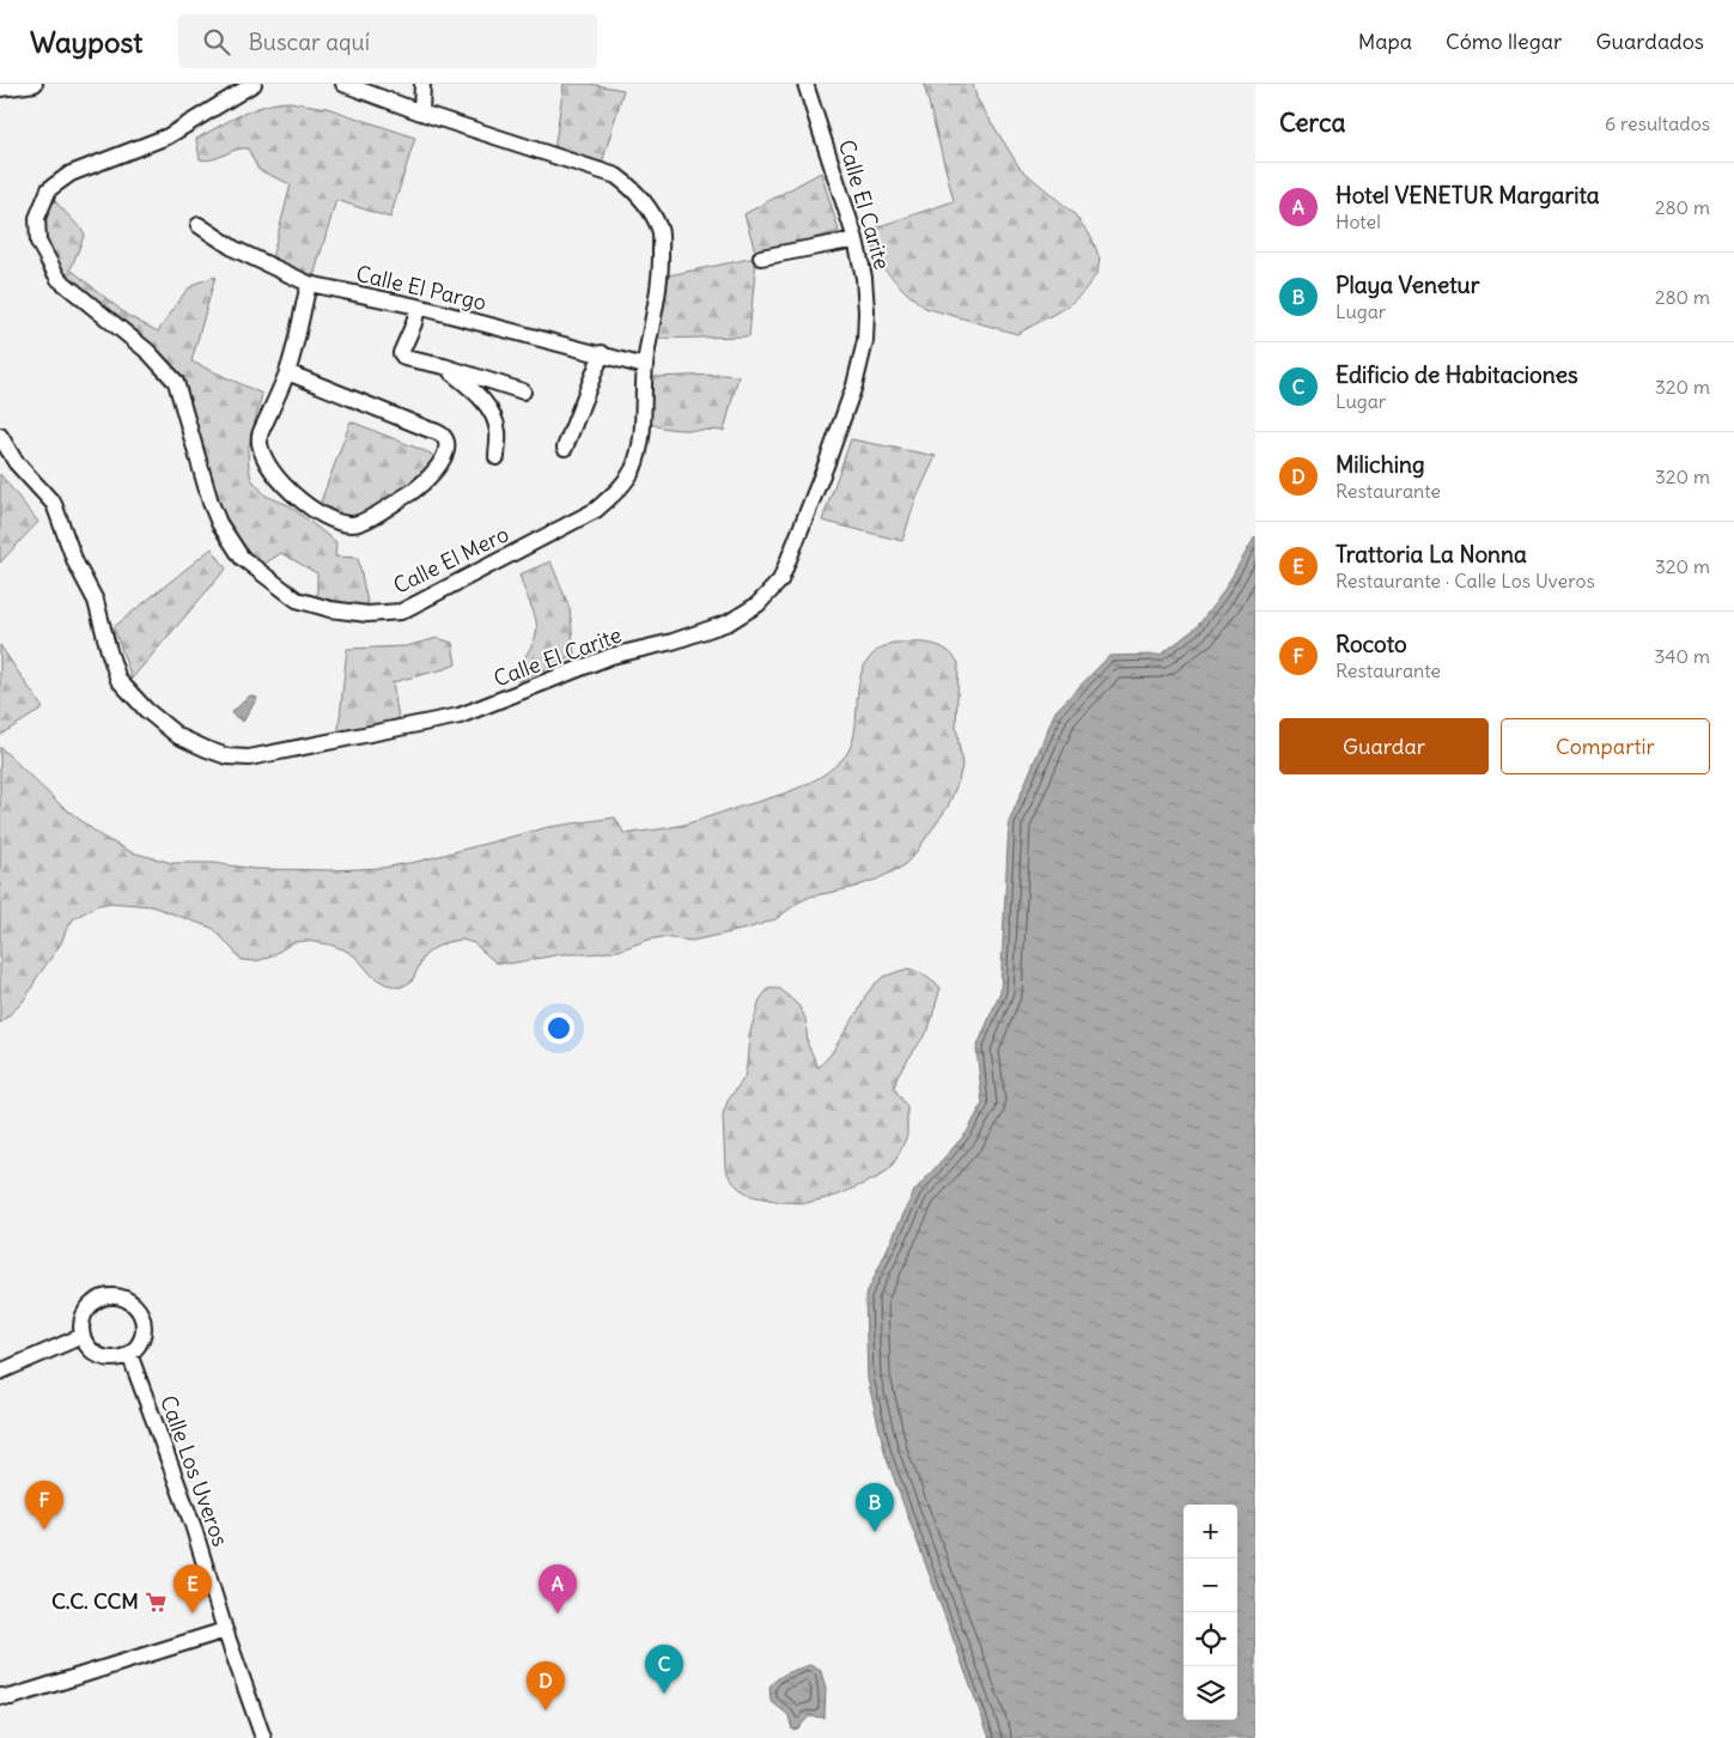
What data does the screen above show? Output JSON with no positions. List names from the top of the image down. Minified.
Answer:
{"streets":{"street":["Calle El Carite","Calle El Pargo","Calle El Mero","Calle Los Uveros"]},"crossings":[["Calle El Pargo","Calle El Mero"]],"places":{"supermarket":["C.C. CCM"]},"page":{"header":"Waypost","search":"Buscar aquí","nav":["Mapa","Cómo llegar","Guardados"],"heading":["Cerca","6 resultados"],"list":[{"mark":"A","name":"Hotel VENETUR Margarita","note":"Hotel","value":"280 m"},{"mark":"B","name":"Playa Venetur","note":"Lugar","value":"280 m"},{"mark":"C","name":"Edificio de Habitaciones","note":"Lugar","value":"320 m"},{"mark":"D","name":"Miliching","note":"Restaurante","value":"320 m"},{"mark":"E","name":"Trattoria La Nonna","note":"Restaurante · Calle Los Uveros","value":"320 m"},{"mark":"F","name":"Rocoto","note":"Restaurante","value":"340 m"}],"buttons":["Guardar","Compartir"],"pins":["F","B","A","E","C","D"],"map_buttons":["+","−"]}}
